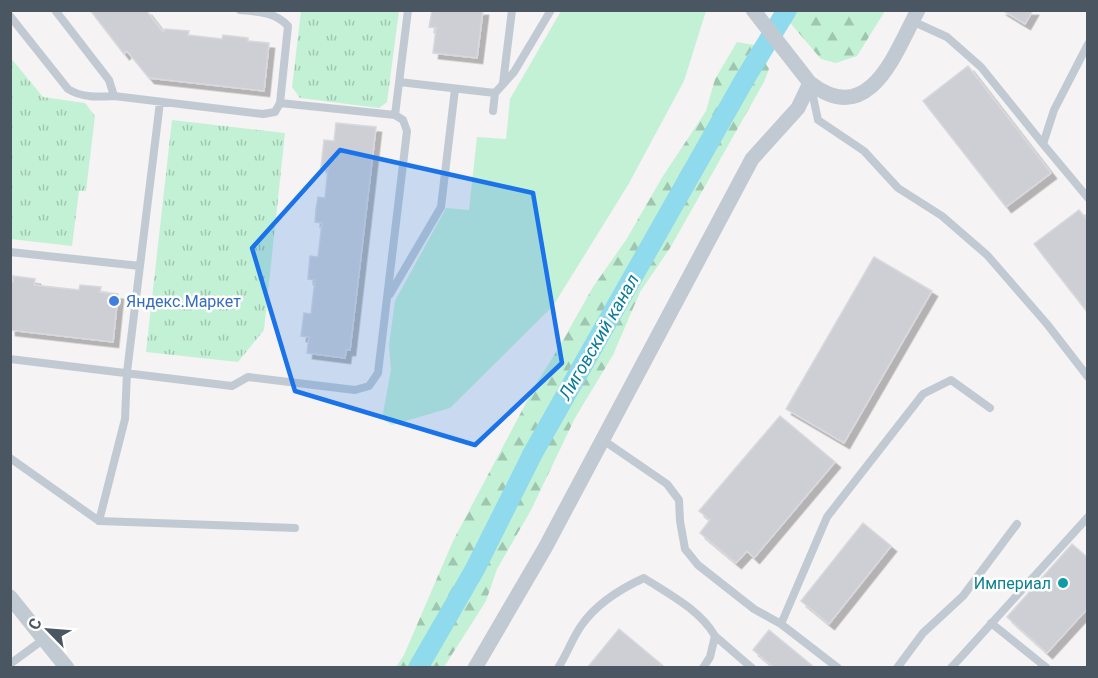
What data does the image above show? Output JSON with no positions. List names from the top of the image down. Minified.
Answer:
{"water":["Лиговский канал"],"places":["Яндекс.Маркет","Империал"],"north":"top left"}
